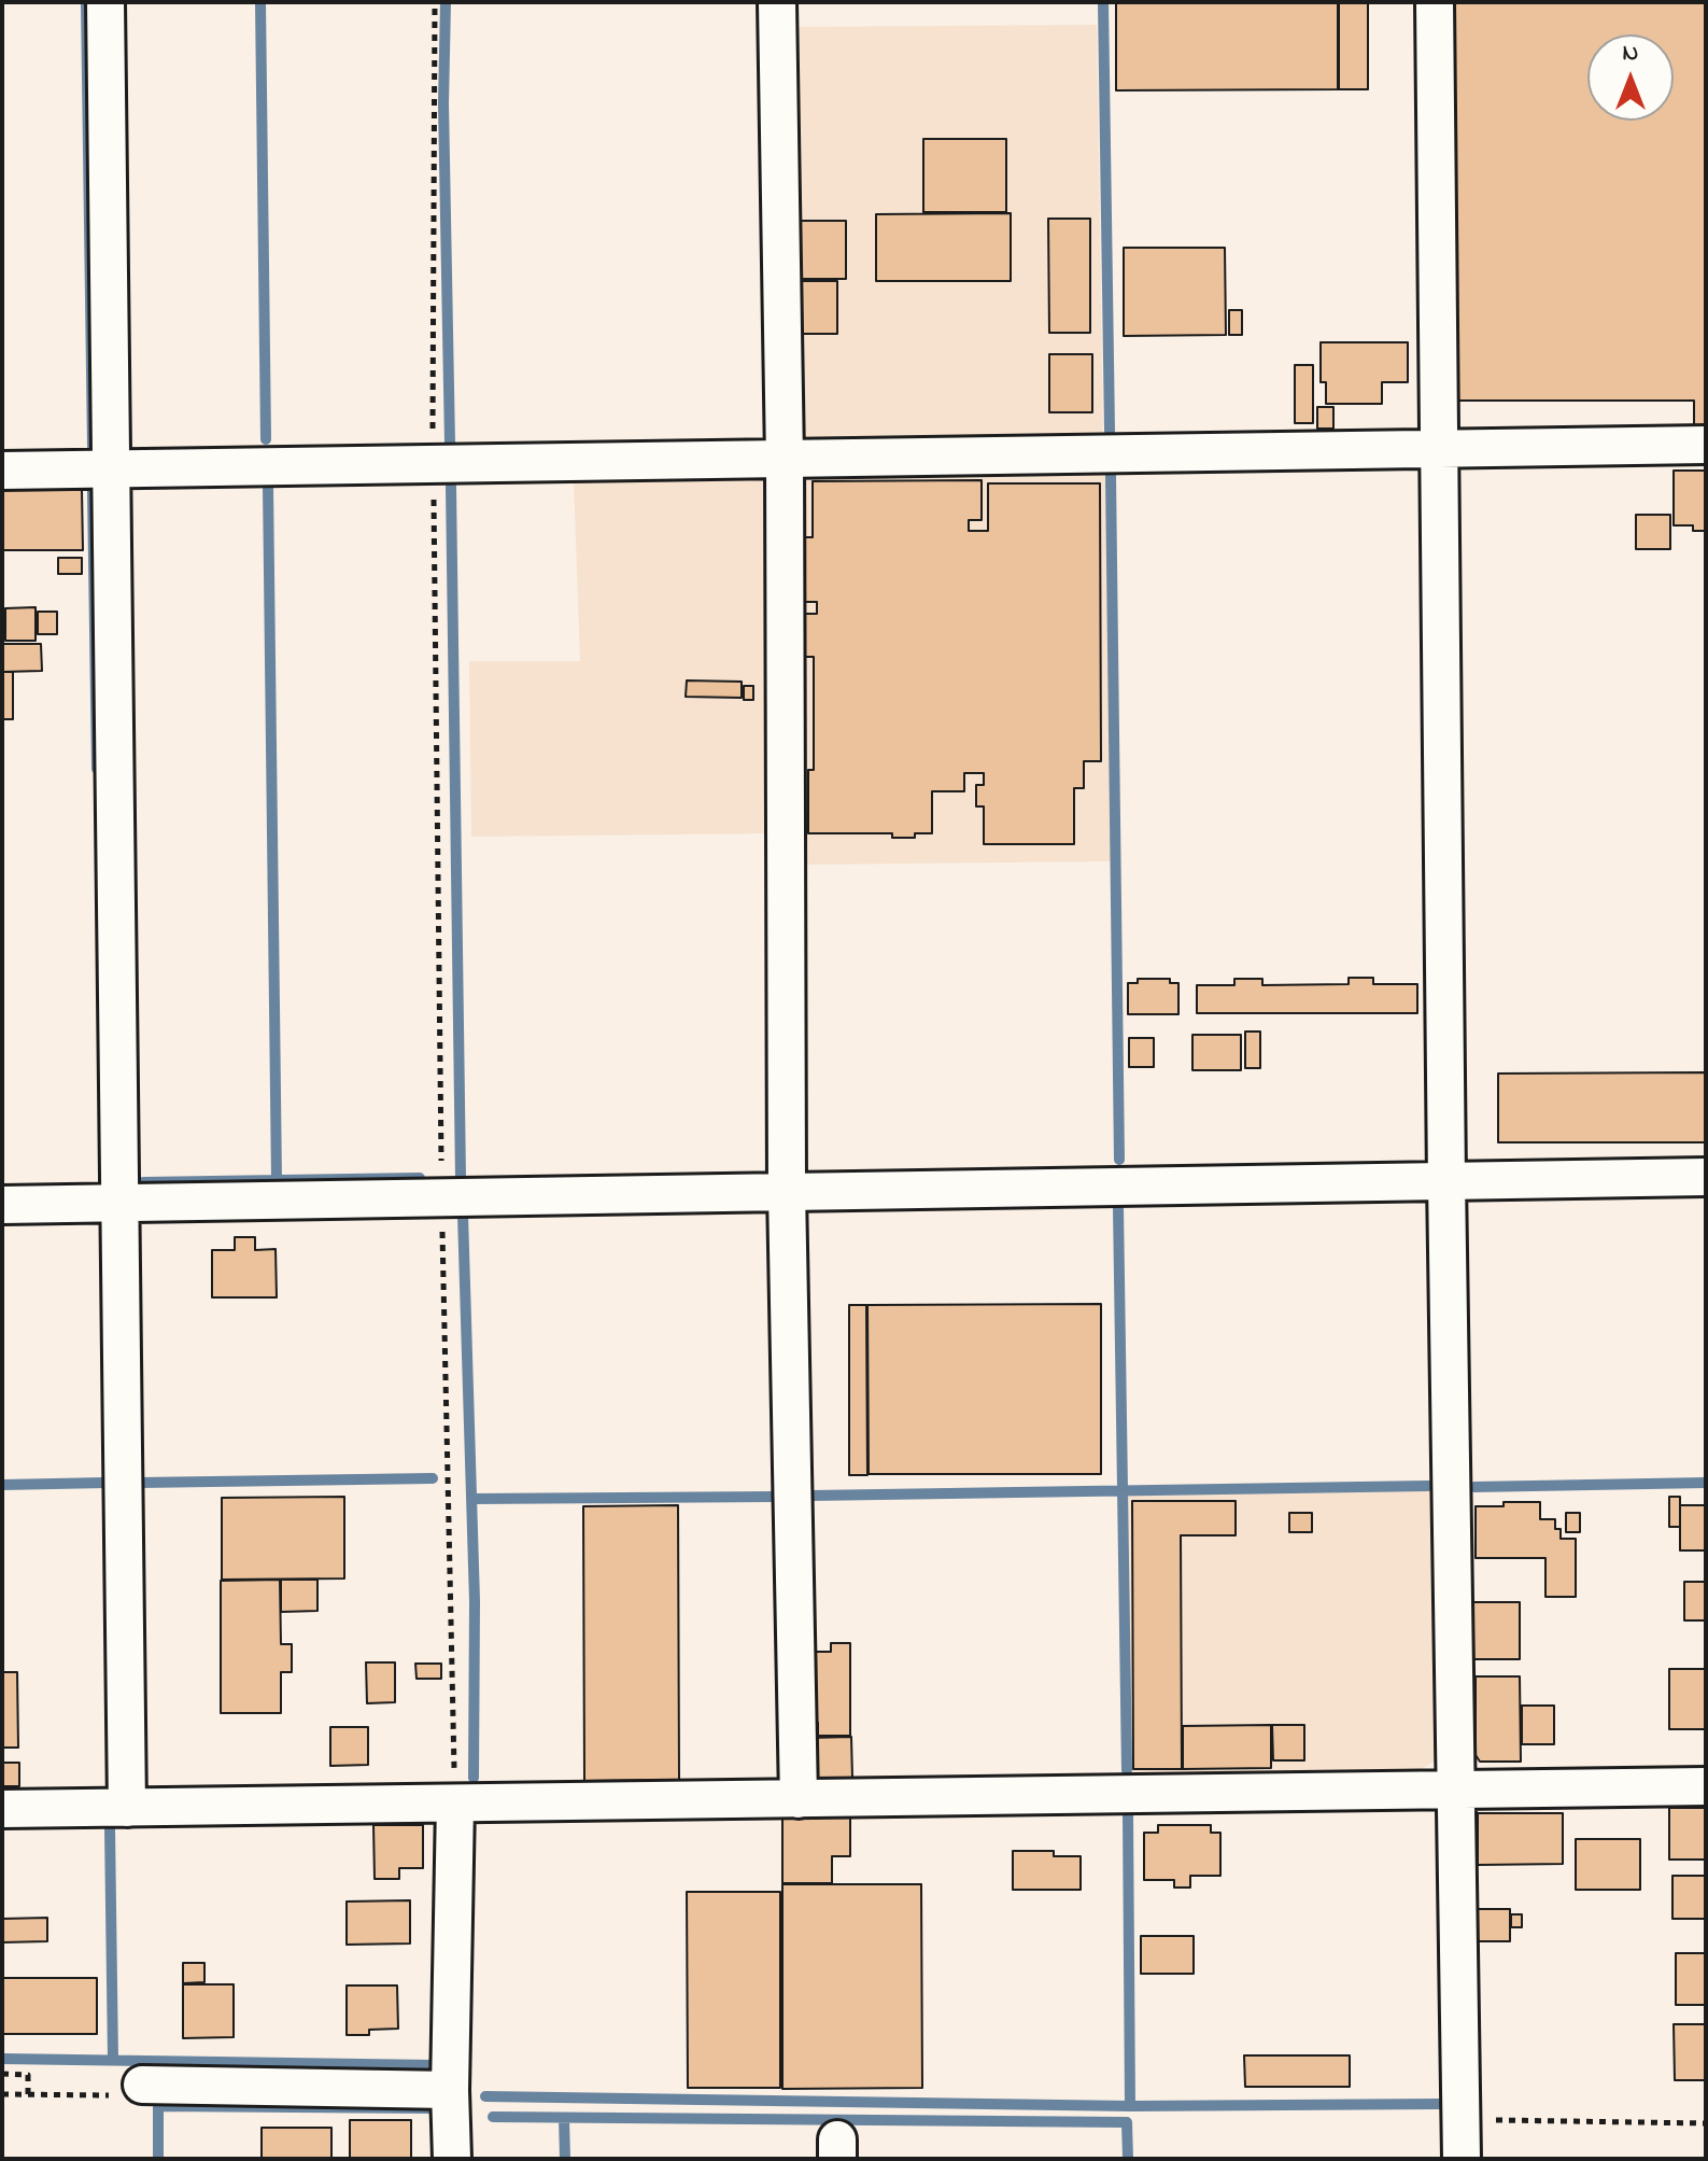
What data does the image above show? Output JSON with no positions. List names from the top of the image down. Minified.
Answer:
{"north":"top"}
